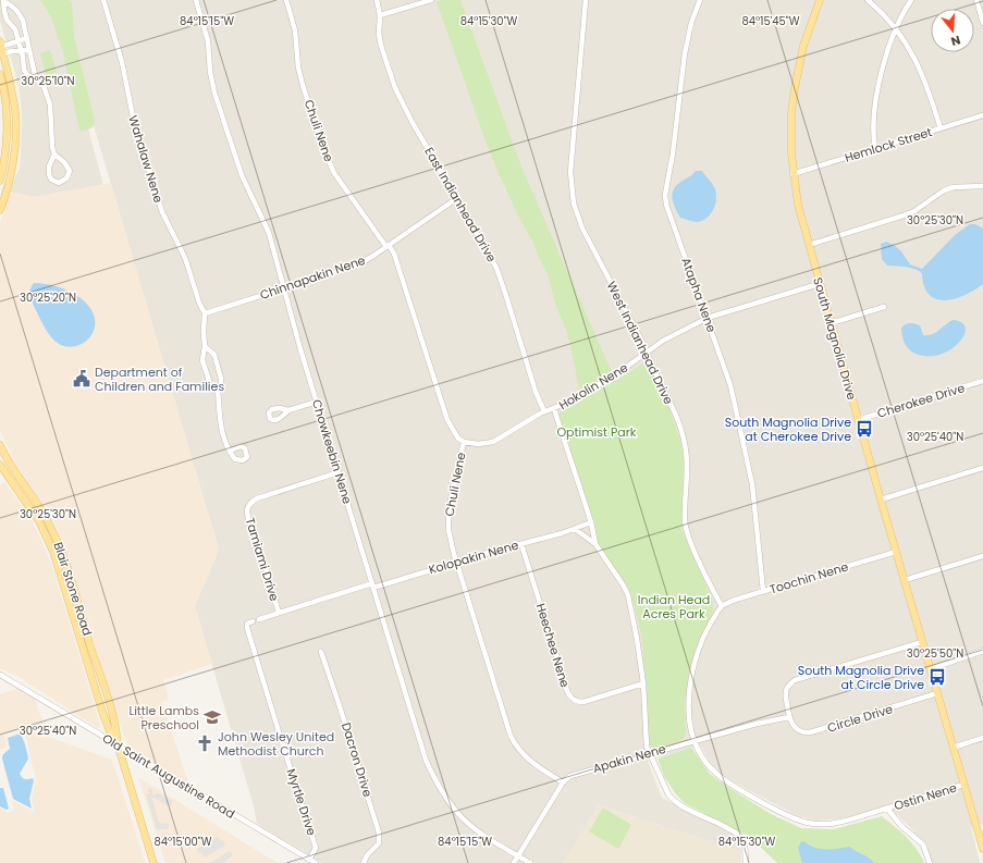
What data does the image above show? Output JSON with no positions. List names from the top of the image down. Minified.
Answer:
{"streets":{"main road":["South Magnolia Drive","Blair Stone Road"],"street":["Chuli Nene","Hemlock Street","Wahalaw Nene","East Indianhead Drive","Chinnapakin Nene","Atapha Nene","West Indianhead Drive","Hokolin Nene","Cherokee Drive","Chowkeebin Nene","Kolopakin Nene","Tamiami Drive","Toochin Nene","Heechee Nene","Circle Drive","Apakin Nene","Dacron Drive","Old Saint Augustine Road","Ostin Nene","Myrtle Drive"]},"crossings":[["Chuli Nene","Chinnapakin Nene"],["Chuli Nene","Hokolin Nene"],["Chuli Nene","Kolopakin Nene"],["Chuli Nene","Apakin Nene"],["Hemlock Street","South Magnolia Drive"],["Wahalaw Nene","Chinnapakin Nene"],["East Indianhead Drive","Chinnapakin Nene"],["East Indianhead Drive","Hokolin Nene"],["Chinnapakin Nene","Chowkeebin Nene"],["Atapha Nene","Hokolin Nene"],["Atapha Nene","Toochin Nene"],["South Magnolia Drive","Hokolin Nene"],["South Magnolia Drive","Cherokee Drive"],["South Magnolia Drive","Toochin Nene"],["South Magnolia Drive","Circle Drive"],["South Magnolia Drive","Ostin Nene"],["West Indianhead Drive","Hokolin Nene"],["West Indianhead Drive","Toochin Nene"],["Chowkeebin Nene","Kolopakin Nene"],["Chowkeebin Nene","Tamiami Drive"],["Chowkeebin Nene","Apakin Nene"],["Kolopakin Nene","Tamiami Drive"],["Kolopakin Nene","Heechee Nene"],["Blair Stone Road","Old Saint Augustine Road"],["Circle Drive","Apakin Nene"],["Apakin Nene","Ostin Nene"],["Old Saint Augustine Road","Myrtle Drive"]],"parks":["Optimist Park","Indian Head Acres Park"],"places":{"public building":["Department of Children and Families"],"bus stop":["South Magnolia Drive at Cherokee Drive","South Magnolia Drive at Circle Drive"],"school or university":["Little Lambs Preschool"],"church":["John Wesley United Methodist Church"]},"north":"bottom","coordinates":["84°15'15\"W","84°15'30\"W","84°15'45\"W","30°25'10\"N","30°25'30\"N","30°25'20\"N","30°25'40\"N","30°25'50\"N","84°15'00\"W"]}
